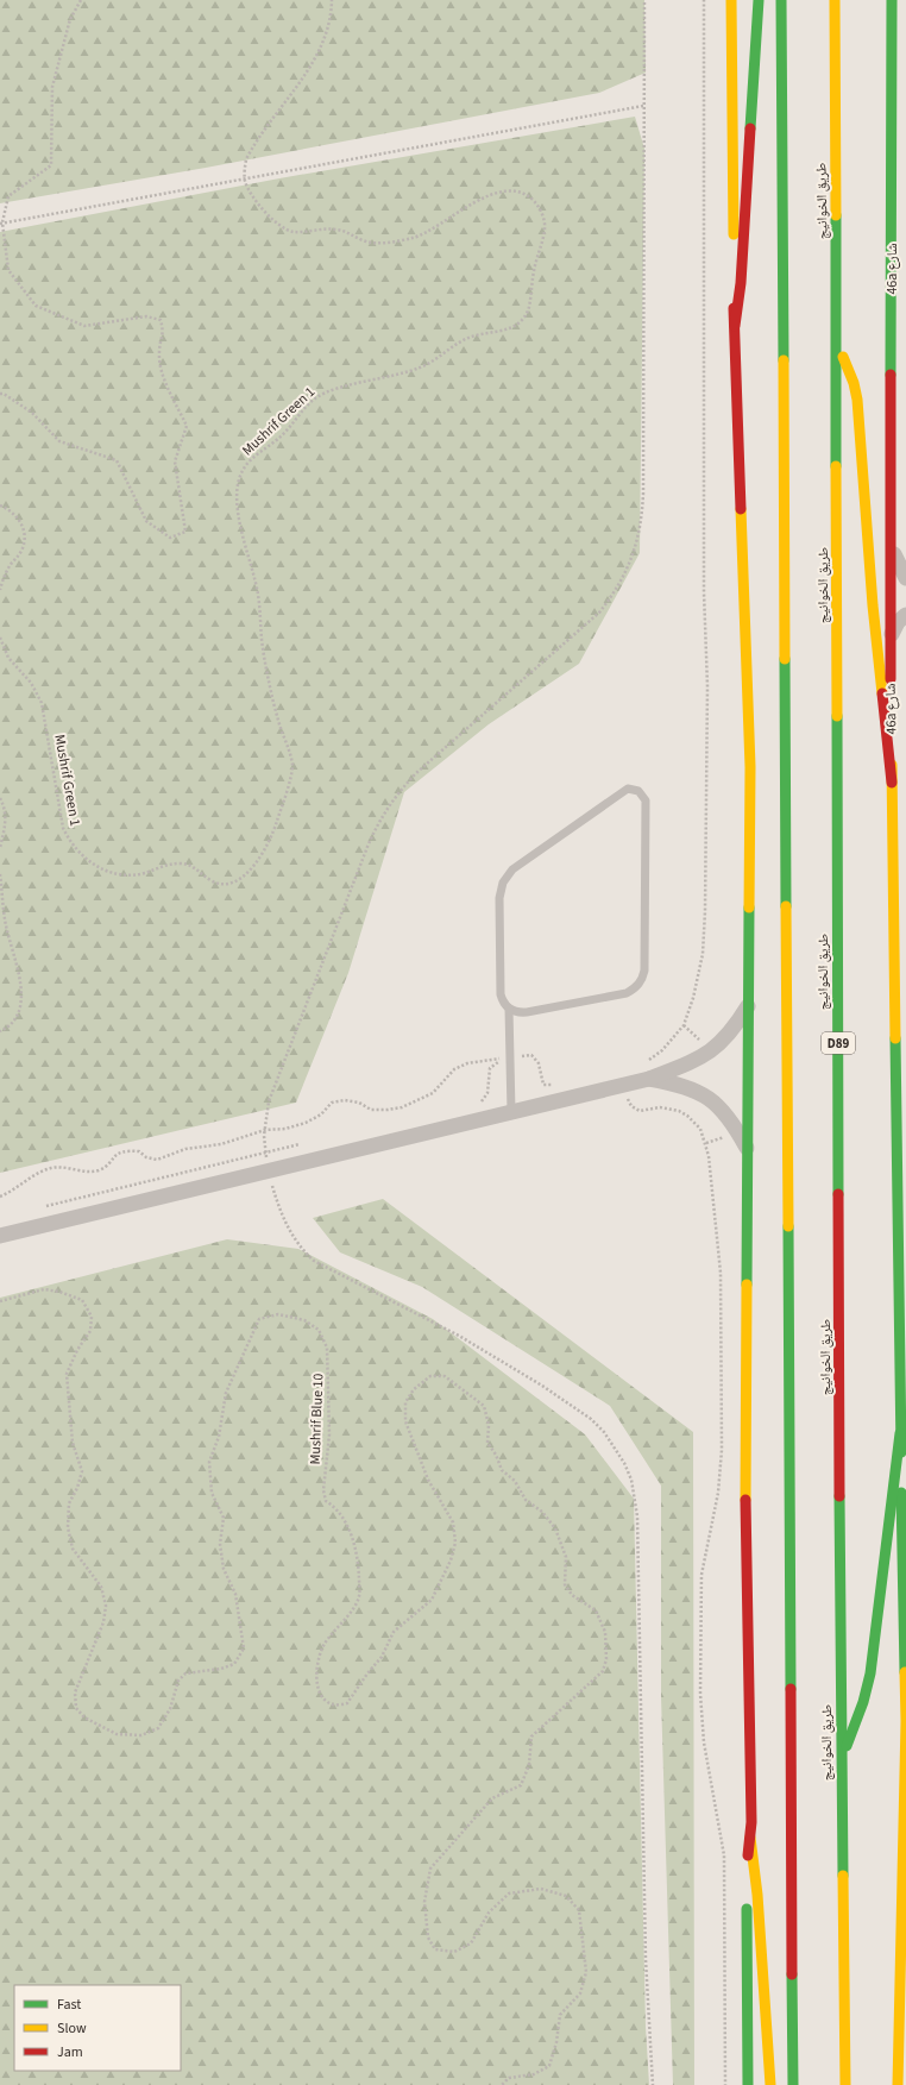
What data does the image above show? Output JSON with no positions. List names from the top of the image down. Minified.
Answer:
{"streets":{"main road":["طريق الخوانيج","46a شارع","D89"],"path":["Mushrif Green 1","Mushrif Blue 10"]},"legend":["Fast","Slow","Jam"]}
